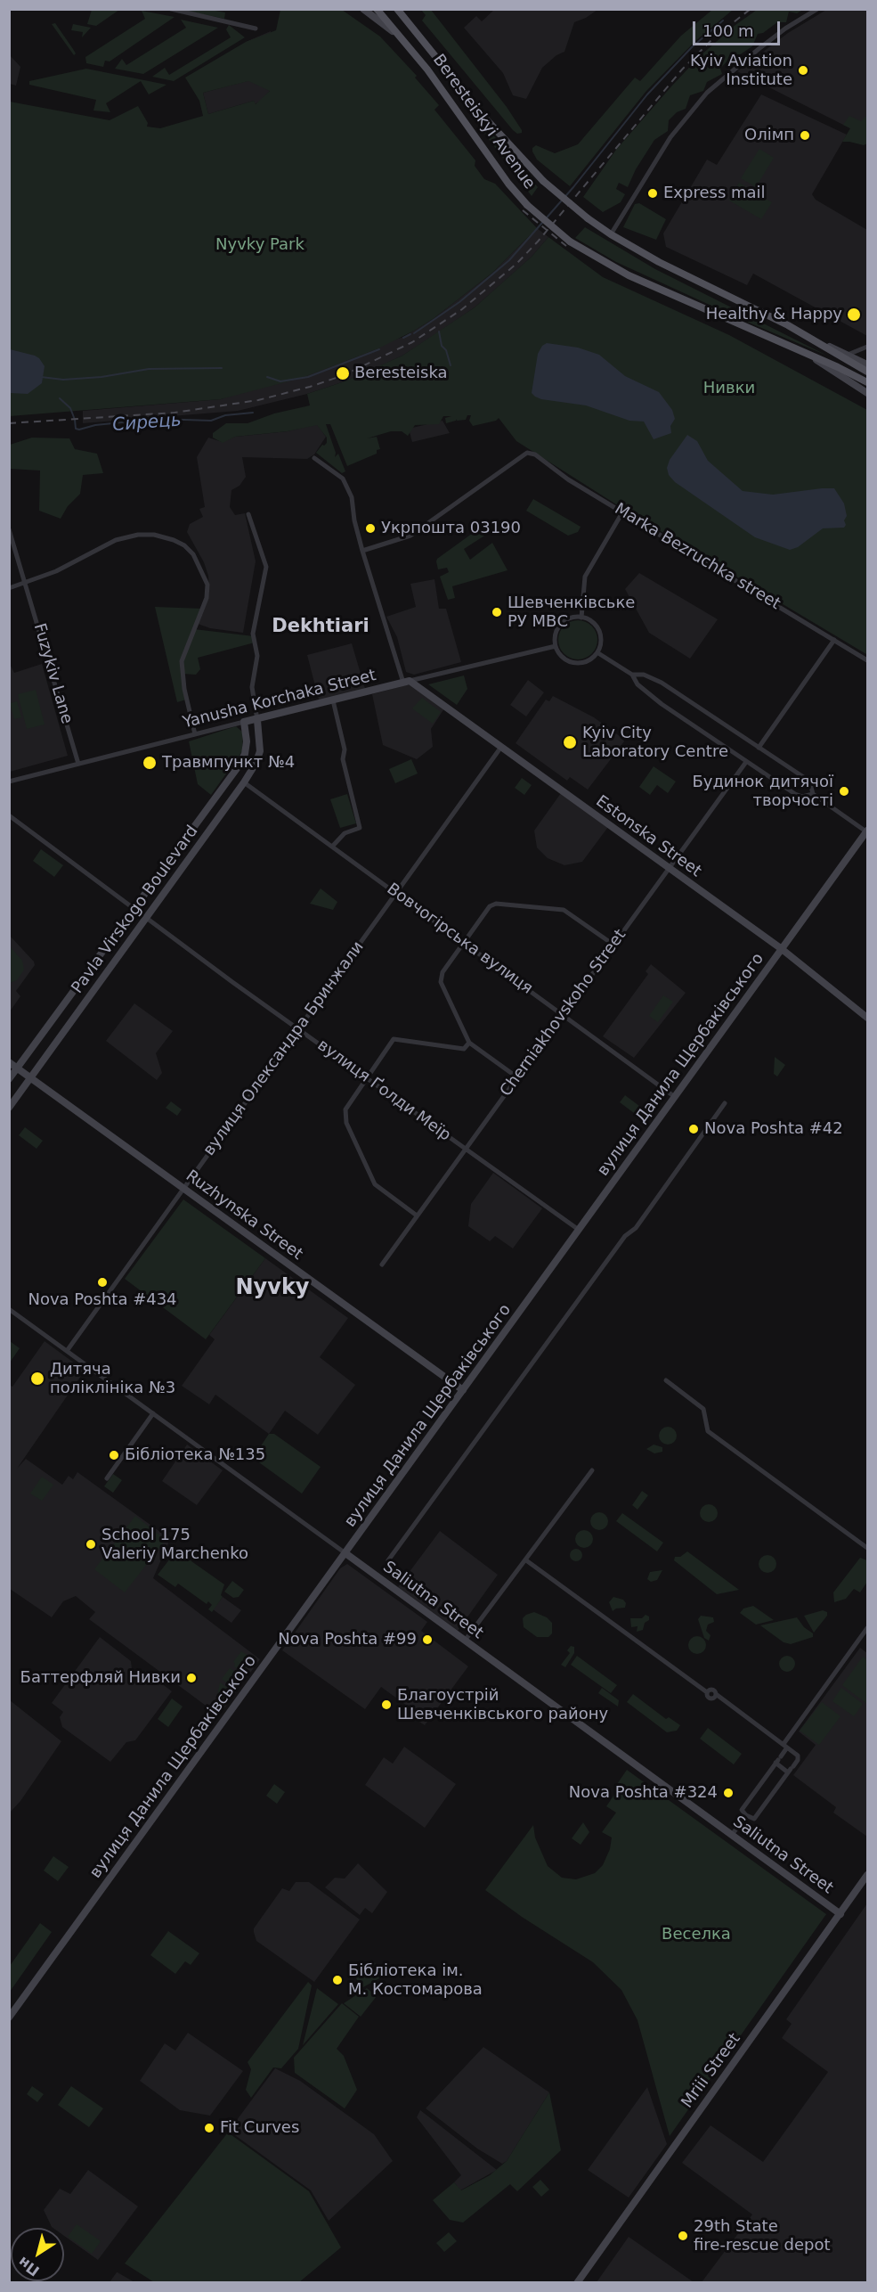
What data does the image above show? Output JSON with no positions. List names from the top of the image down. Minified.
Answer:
{"streets":{"main road":["Beresteiskyi Avenue"],"street":["Marka Bezruchka street","Fuzykiv Lane","Yanusha Korchaka Street","Estonska Street","Pavla Virskogo Boulevard","Вовчогірська вулиця","Cherniakhovskoho Street","вулиця Олександра Бринжали","вулиця Данила Щербаківського","вулиця Ґолди Меїр","Ruzhynska Street","Saliutna Street","Mriii Street"]},"crossings":[["Fuzykiv Lane","Yanusha Korchaka Street"],["Yanusha Korchaka Street","Estonska Street"],["Yanusha Korchaka Street","Pavla Virskogo Boulevard"],["Estonska Street","Cherniakhovskoho Street"],["Estonska Street","вулиця Олександра Бринжали"],["Estonska Street","вулиця Данила Щербаківського"],["Pavla Virskogo Boulevard","Вовчогірська вулиця"],["Pavla Virskogo Boulevard","вулиця Ґолди Меїр"],["Pavla Virskogo Boulevard","Ruzhynska Street"],["Вовчогірська вулиця","Cherniakhovskoho Street"],["Вовчогірська вулиця","вулиця Олександра Бринжали"],["Вовчогірська вулиця","вулиця Данила Щербаківського"],["Cherniakhovskoho Street","вулиця Ґолди Меїр"],["вулиця Олександра Бринжали","вулиця Ґолди Меїр"],["вулиця Олександра Бринжали","Ruzhynska Street"],["вулиця Олександра Бринжали","Saliutna Street"],["вулиця Данила Щербаківського","вулиця Ґолди Меїр"],["вулиця Данила Щербаківського","Ruzhynska Street"],["вулиця Данила Щербаківського","Saliutna Street"],["Saliutna Street","Mriii Street"]],"districts":["Dekhtiari","Nyvky"],"water":["Сирець"],"parks":["Nyvky Park","Нивки","Веселка"],"places":["Kyiv Aviation Institute","Олімп","Express mail","Healthy & Happy","Beresteiska","Укрпошта 03190","Шевченківське РУ МВС","Kyiv City Laboratory Centre","Травмпункт №4","Будинок дитячої творчості","Nova Poshta #42","Nova Poshta #434","Дитяча поліклініка №3","Бібліотека №135","School 175 Valeriy Marchenko","Nova Poshta #99","Баттерфляй Нивки","Благоустрій Шевченківського району","Nova Poshta #324","Бібліотека ім. М. Костомарова","Fit Curves","29th State fire-rescue depot"],"scale_bar":"100 m","north":"bottom left"}
